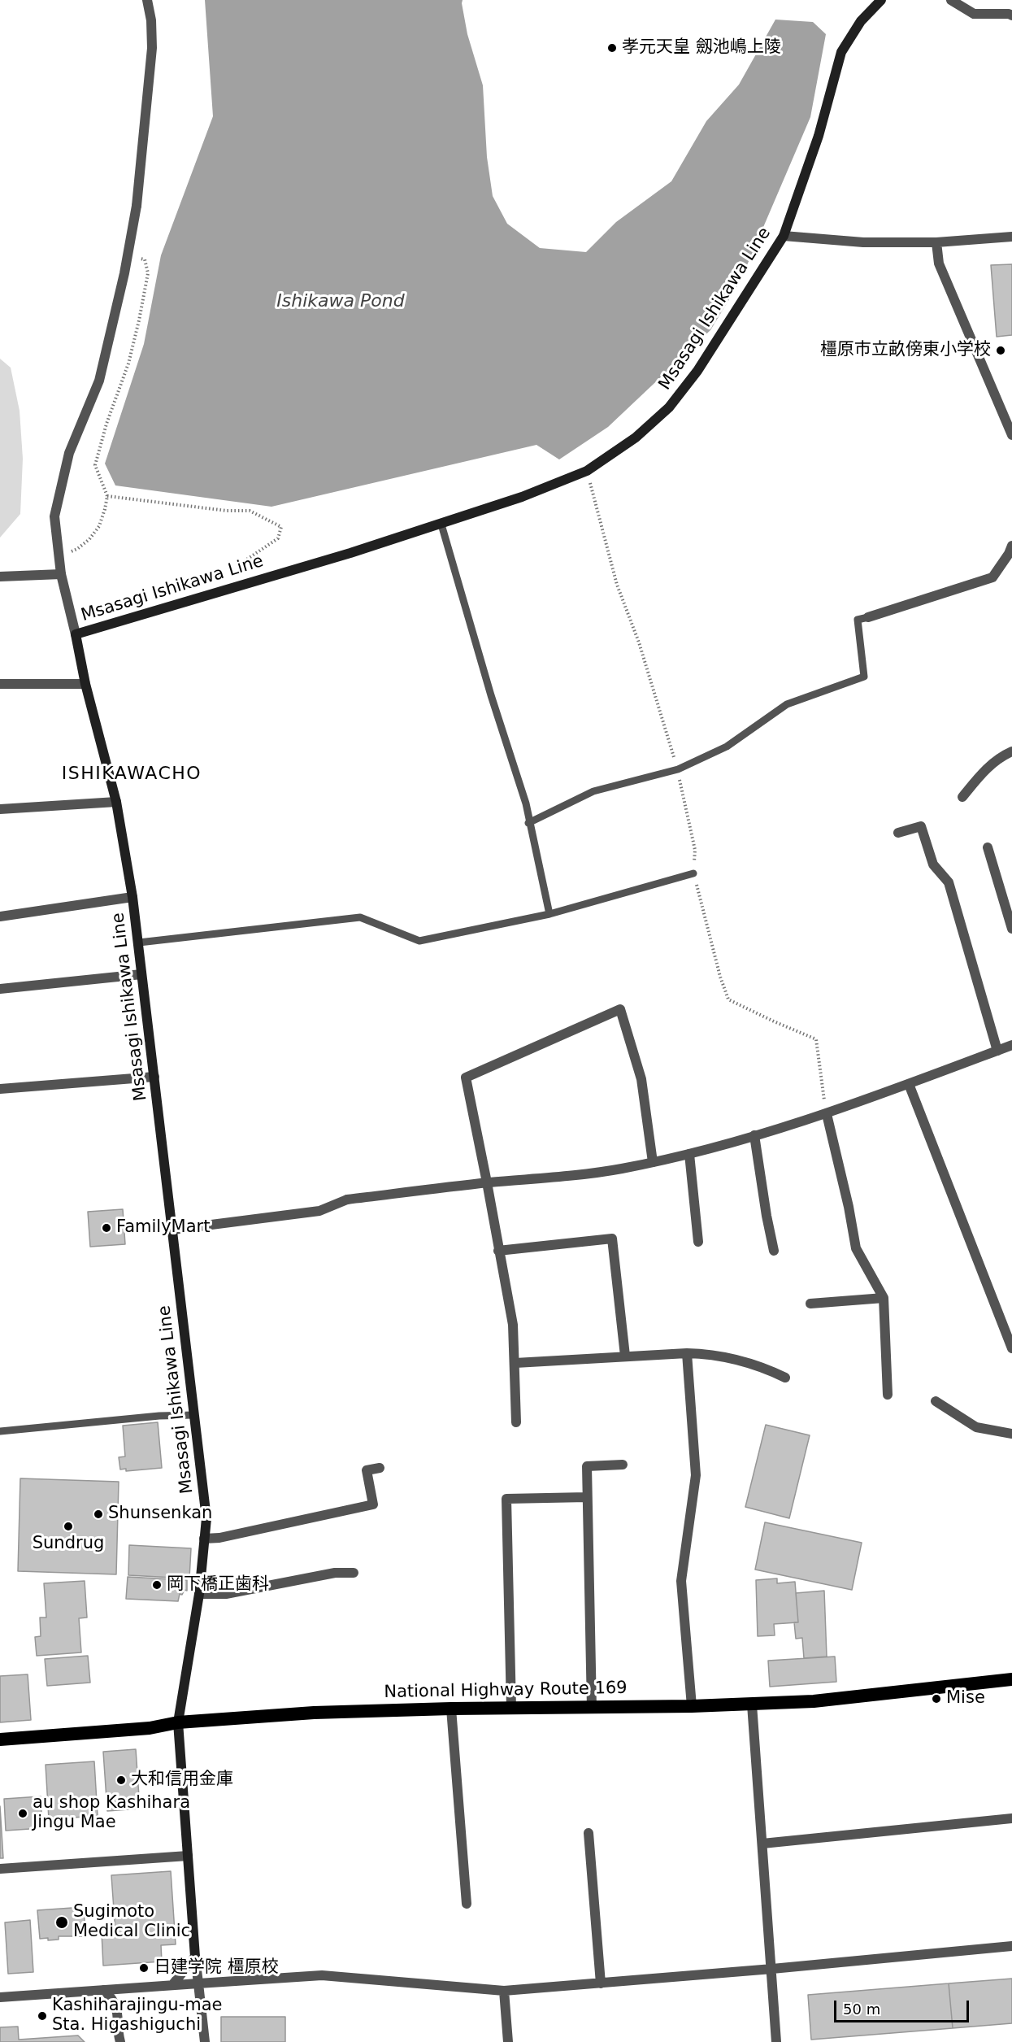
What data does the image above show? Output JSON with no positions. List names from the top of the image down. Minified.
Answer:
{"streets":{"highway":["National Highway Route 169"],"main road":["Msasagi Ishikawa Line"]},"crossings":[["Msasagi Ishikawa Line","National Highway Route 169"]],"districts":["ISHIKAWACHO"],"water":["Ishikawa Pond"],"places":["孝元天皇 劔池嶋上陵","橿原市立畝傍東小学校","FamilyMart","Shunsenkan","Sundrug","岡下橋正歯科","Mise","大和信用金庫","au shop Kashihara Jingu Mae","Sugimoto Medical Clinic","日建学院 橿原校","Kashiharajingu-mae Sta. Higashiguchi"],"scale_bar":"50 m"}
